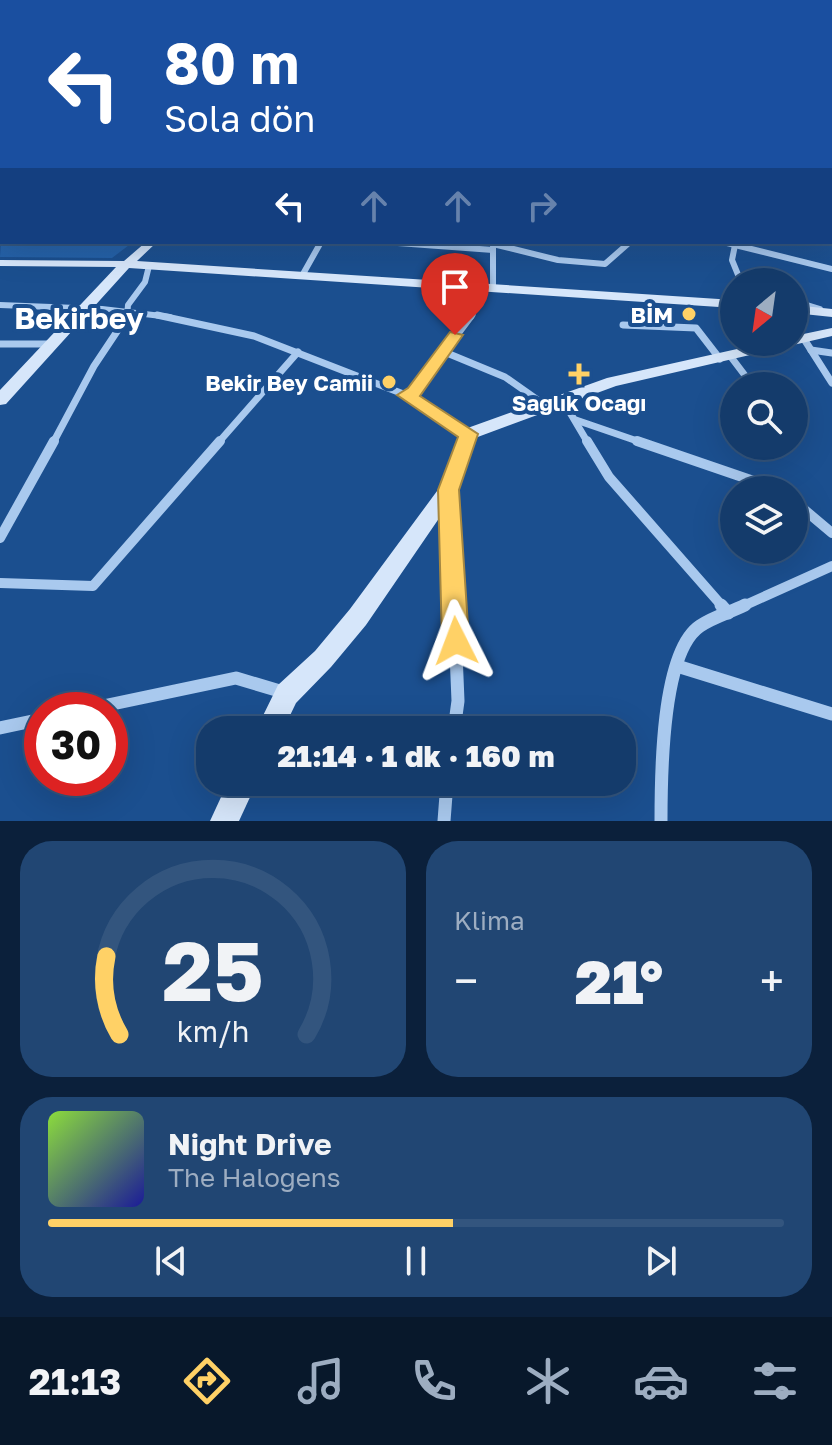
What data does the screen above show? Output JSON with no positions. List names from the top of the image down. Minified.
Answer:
{"districts":["Bekirbey"],"places":{"other":["BİM","Bekir Bey Camii"],"health":["Saglık Ocagı"]},"north":"bottom left","page":{"turn":["80 m","Sola dön"],"limit":"30","trip":"21:14 · 1 dk · 160 m","tile":"Klima","heat":["−","21°","+"],"song":["Night Drive","The Halogens"],"tabs":"21:13","gauge":["25","km/h"]}}
